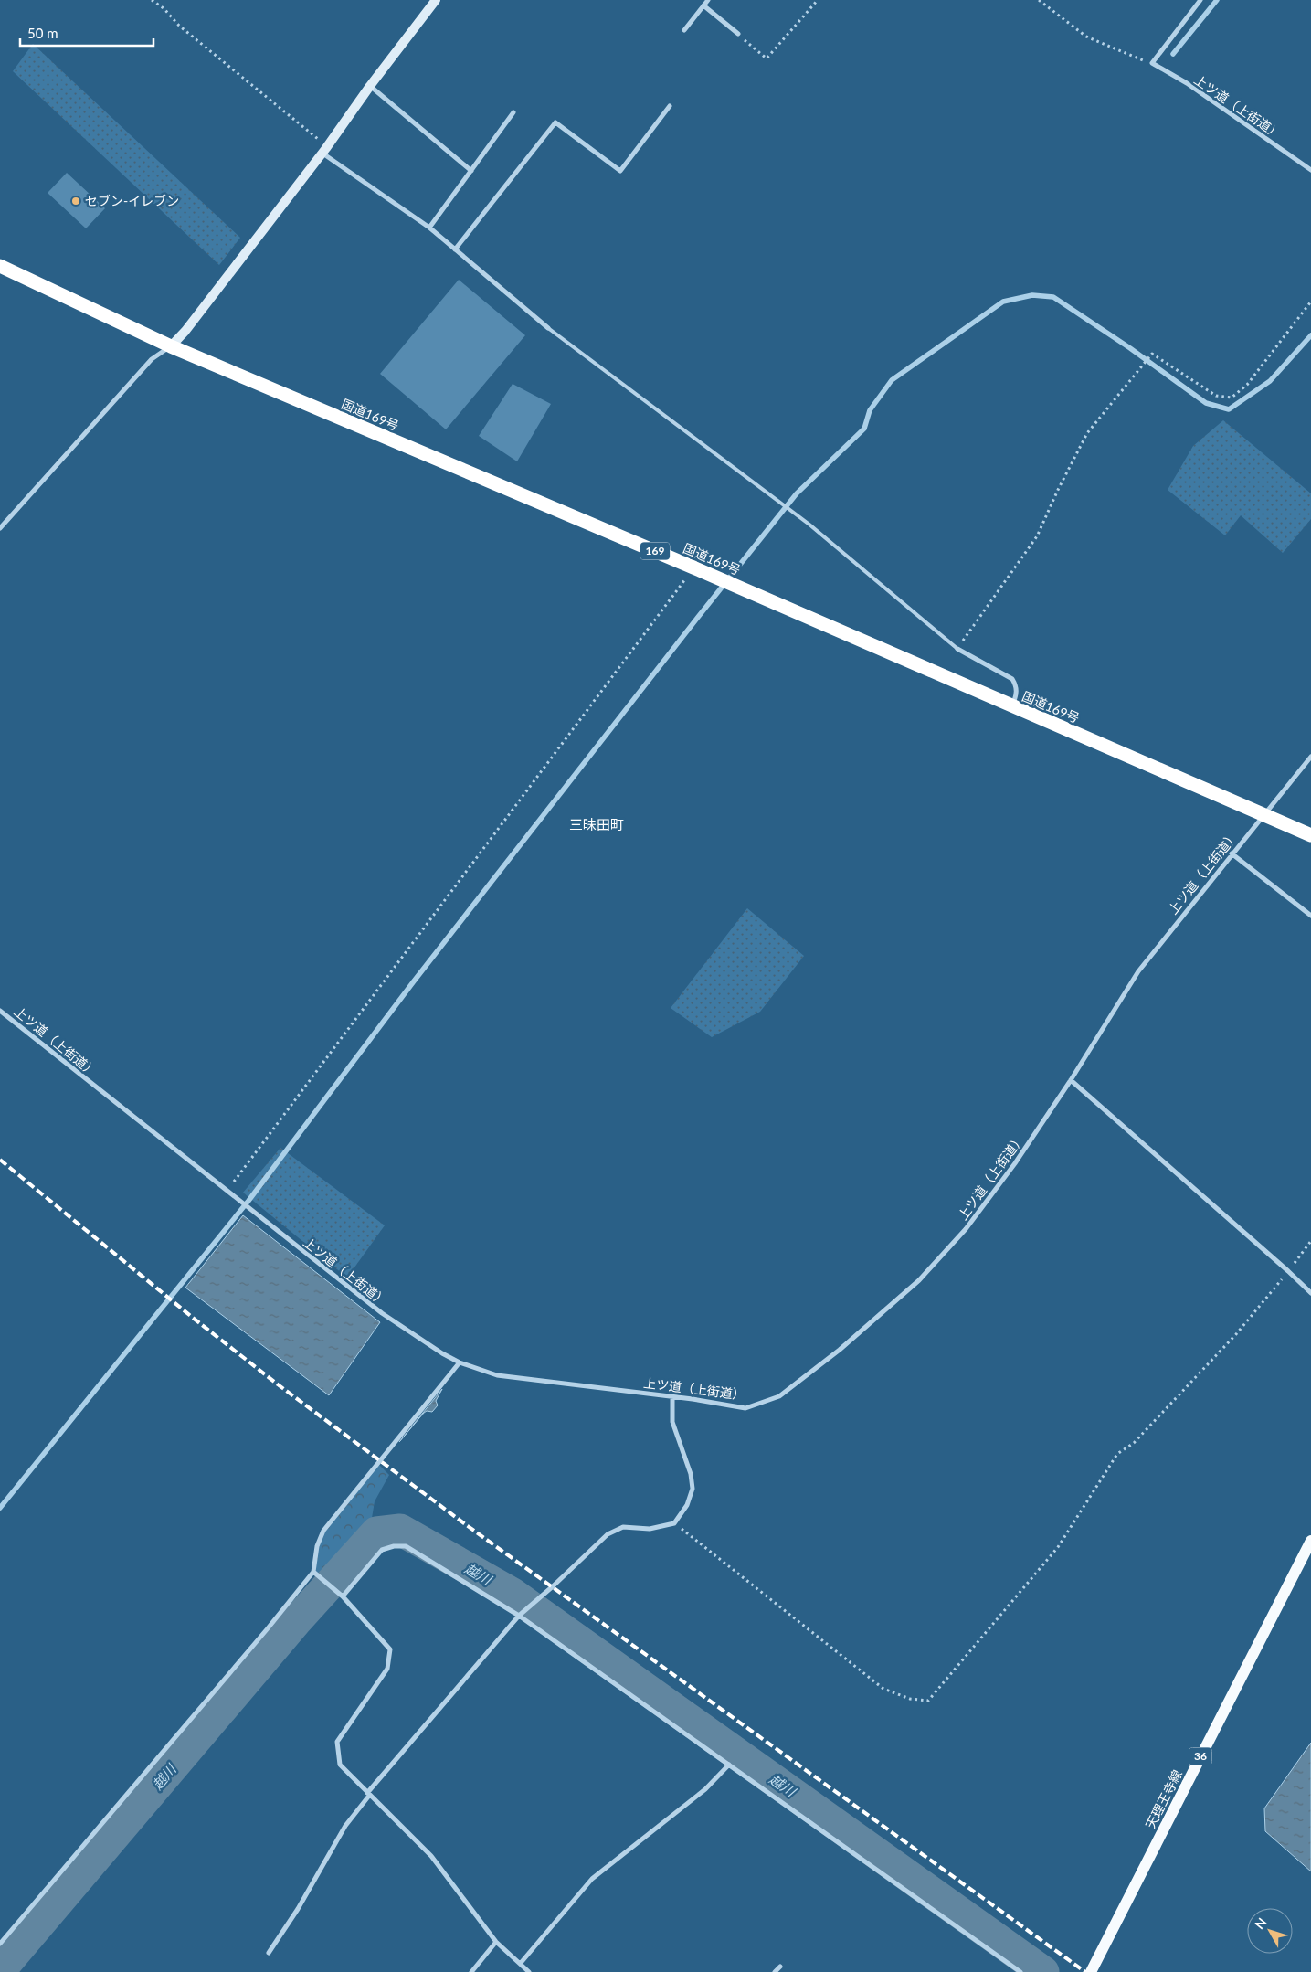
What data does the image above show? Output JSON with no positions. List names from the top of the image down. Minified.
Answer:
{"streets":{"highway":["国道169号","169"],"main road":["36","天理王寺線"],"street":["上ツ道（上街道）"]},"crossings":[["上ツ道（上街道）","国道169号"]],"districts":["三昧田町"],"water":["越川"],"places":["セブン-イレブン"],"scale_bar":"50 m","north":"top left"}
